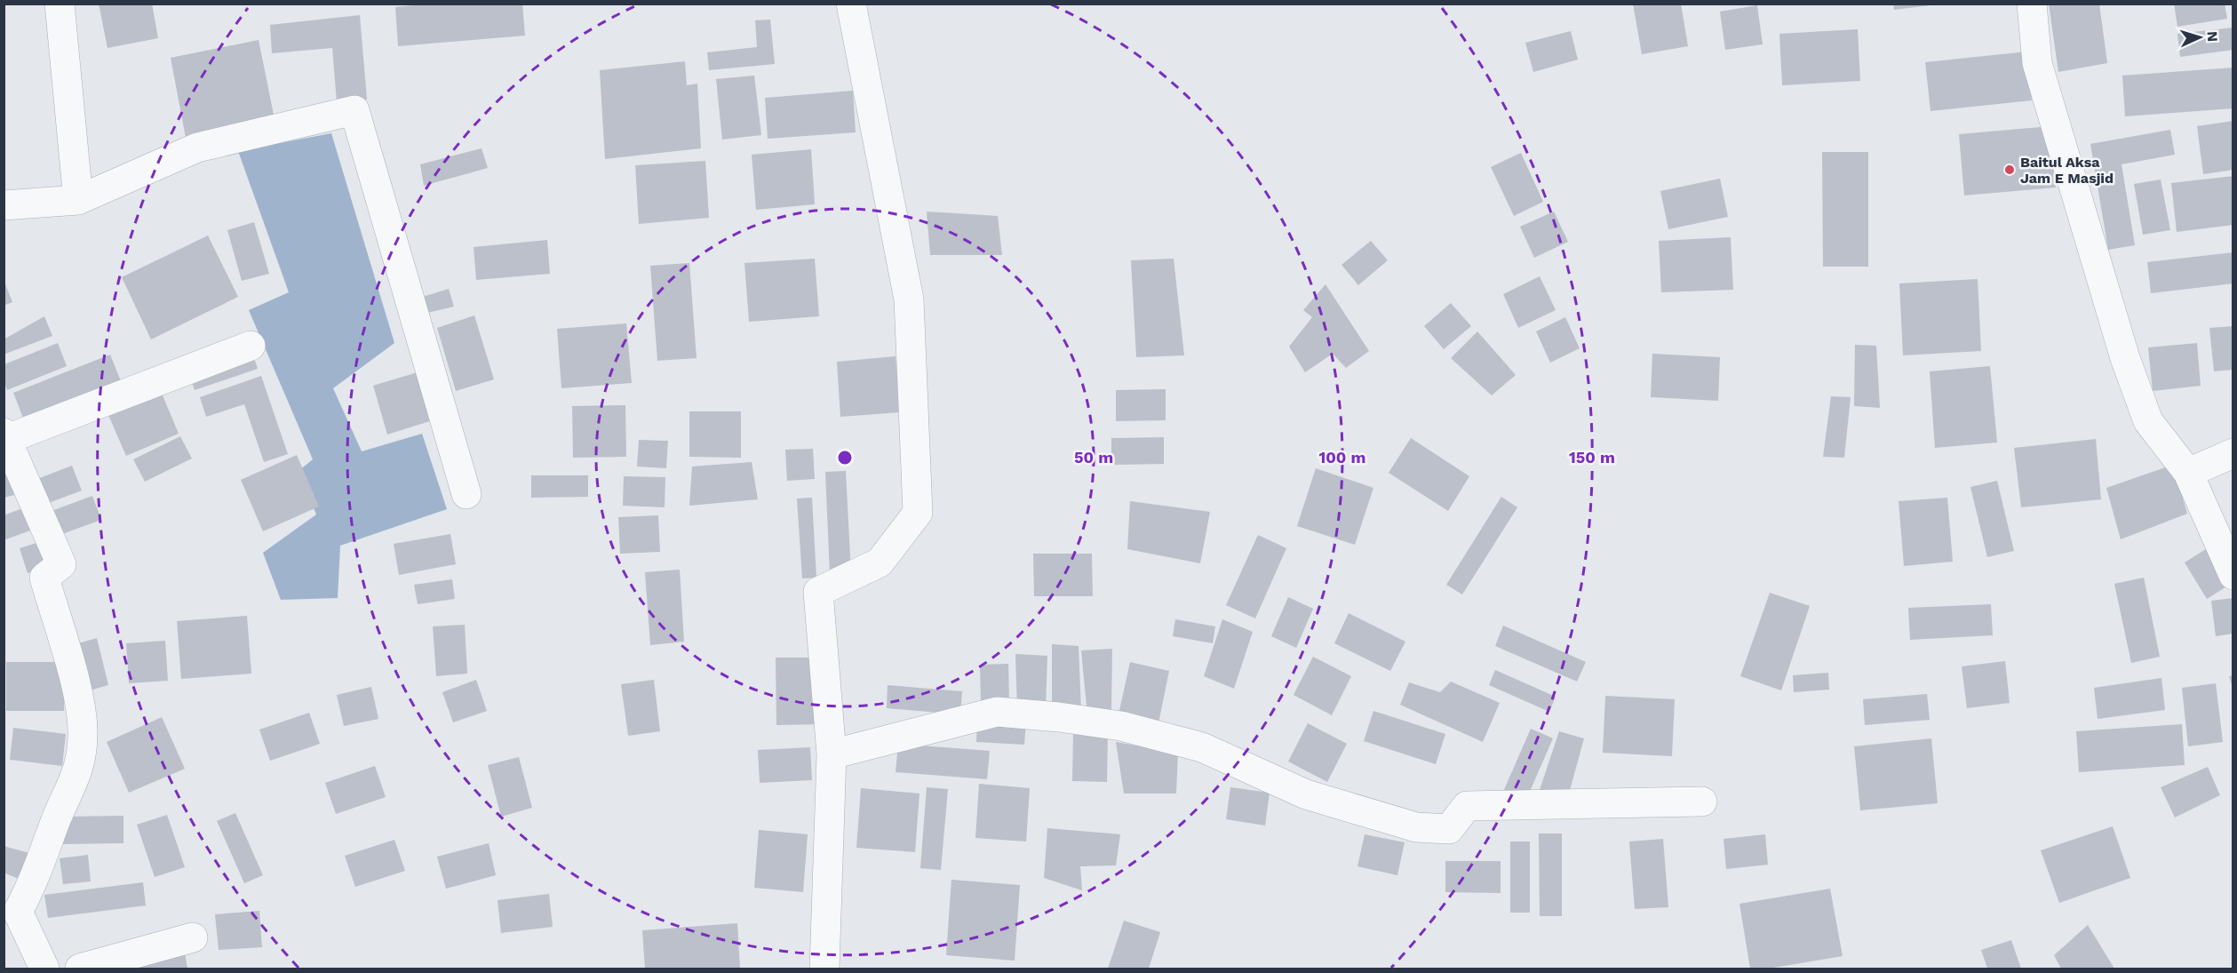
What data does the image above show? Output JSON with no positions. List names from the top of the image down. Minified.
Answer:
{"places":["Baitul Aksa Jam E Masjid"],"north":"right","rings":["50 m","100 m","150 m"]}
